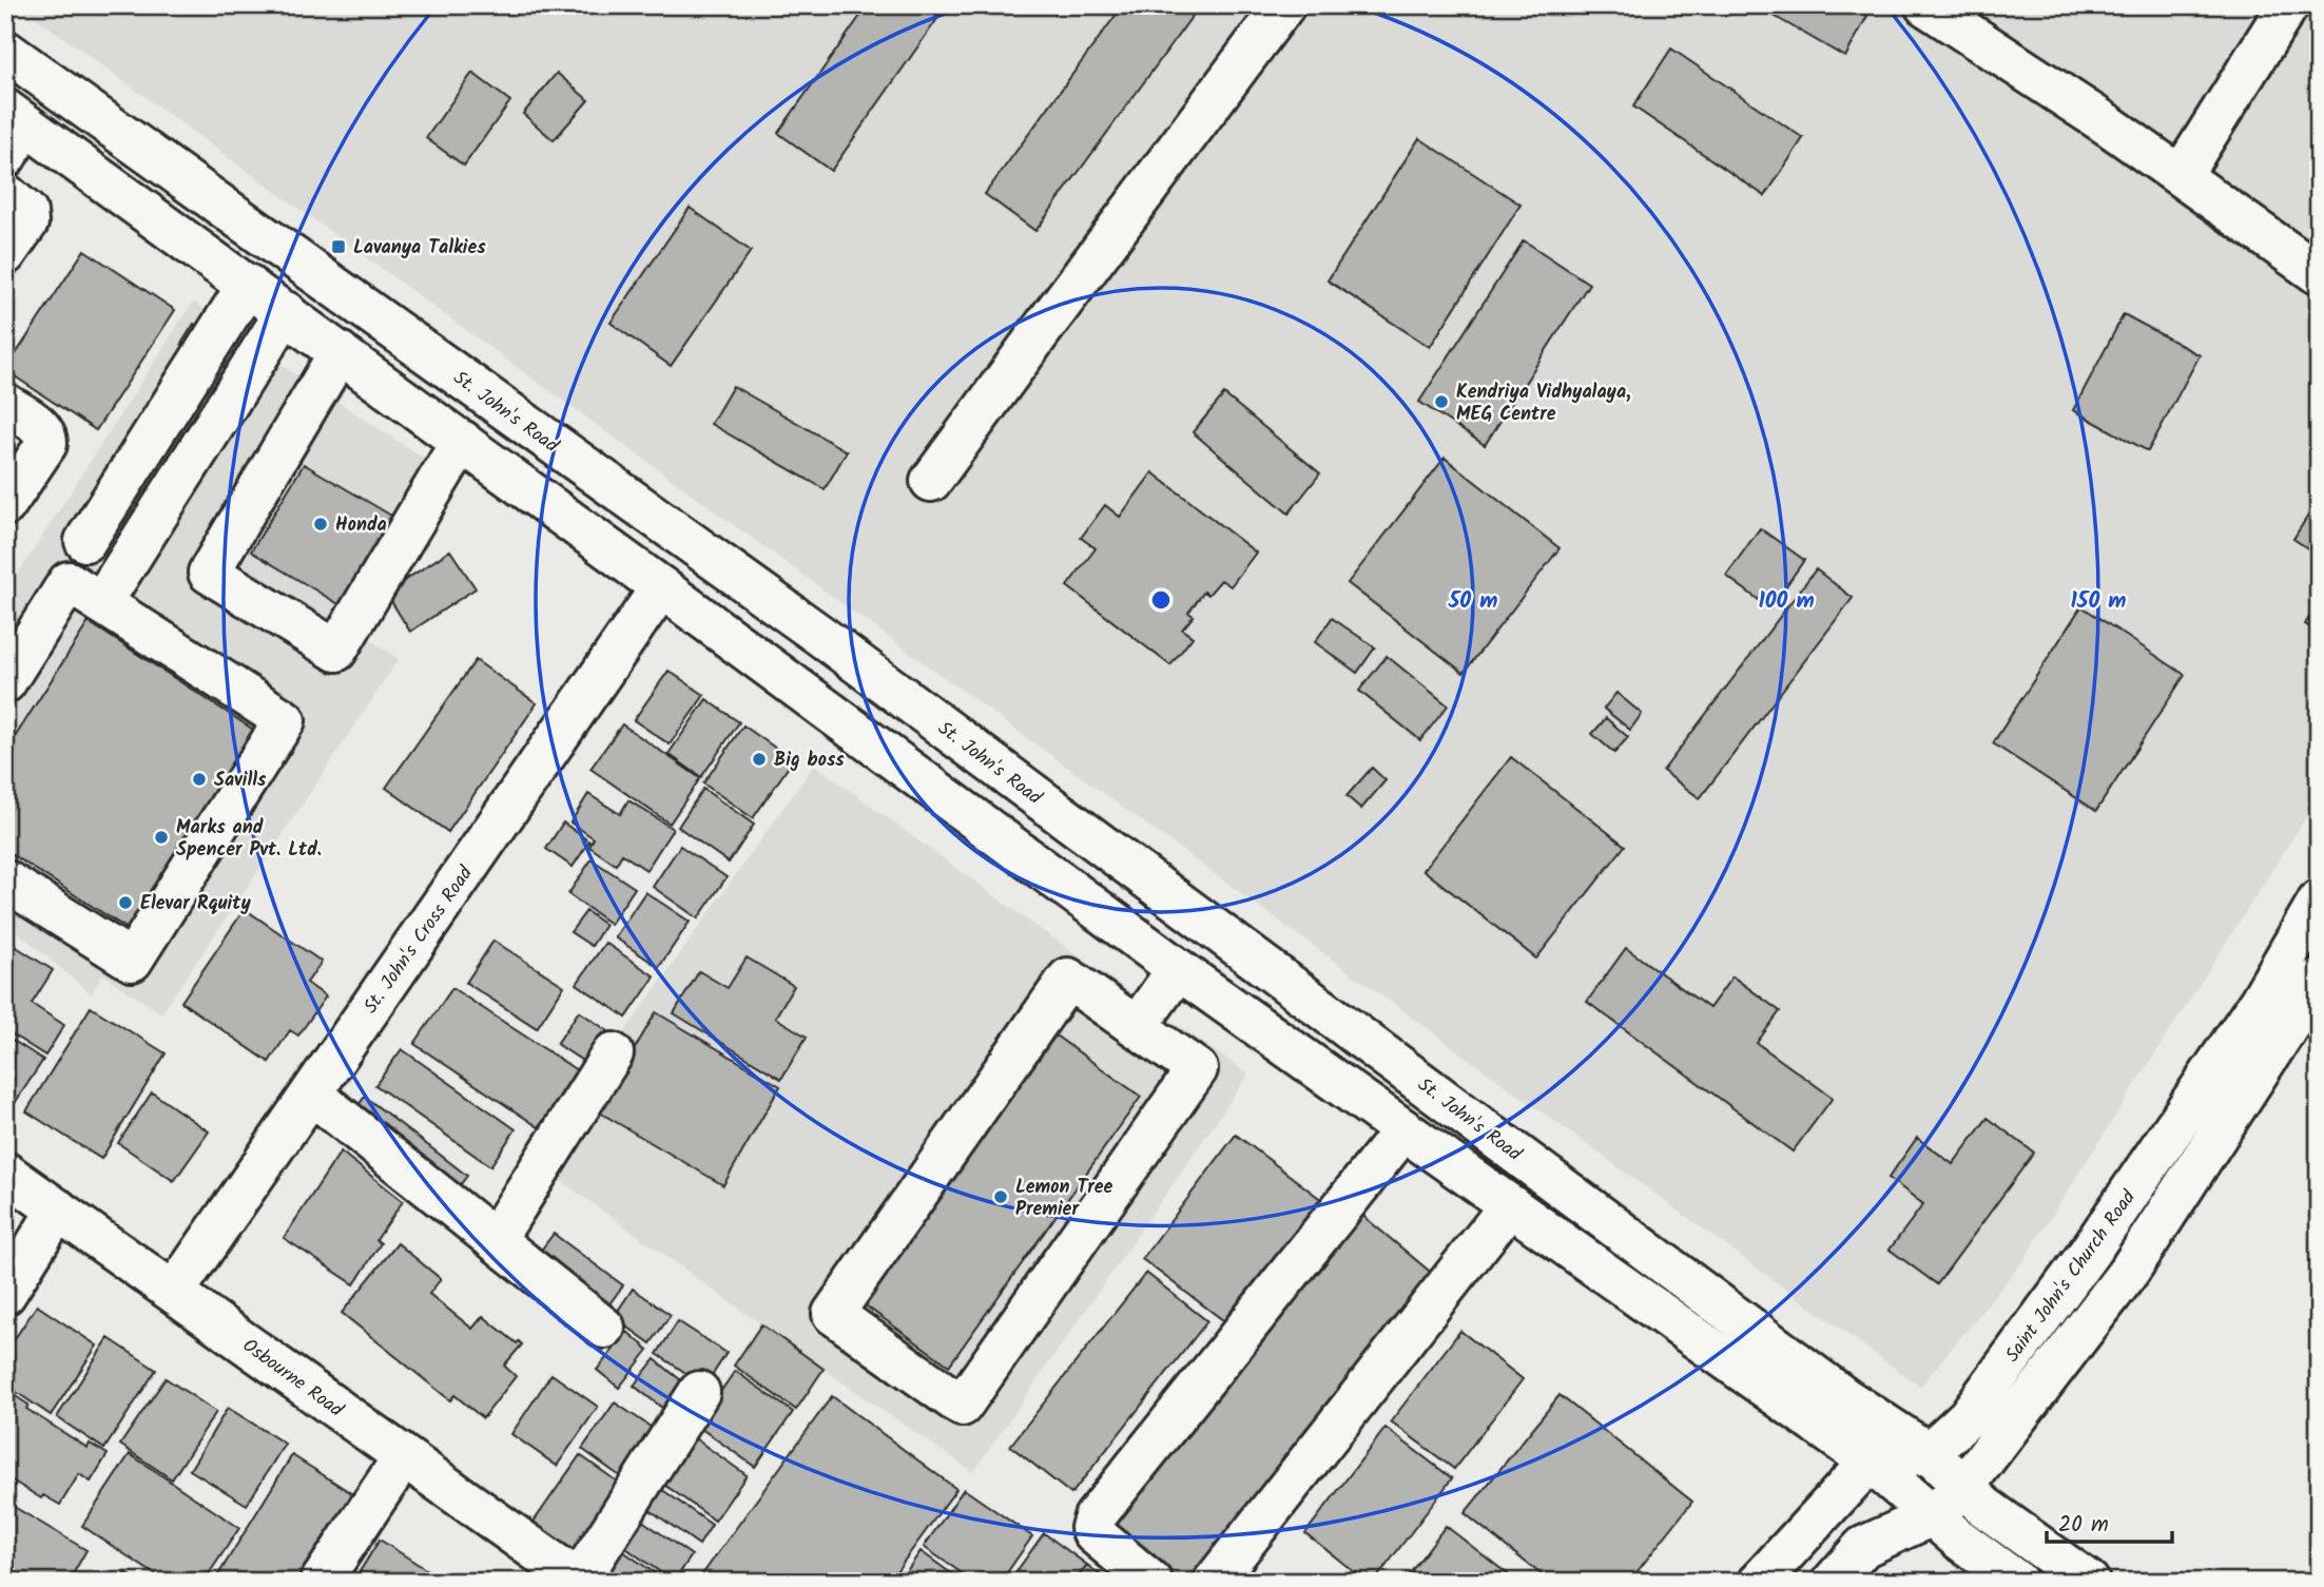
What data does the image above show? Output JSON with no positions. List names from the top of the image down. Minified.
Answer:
{"streets":{"main road":["St. John's Road","St. John's Cross Road","Saint John's Church Road","Osbourne Road"]},"crossings":[["St. John's Road","Saint John's Church Road"],["St. John's Cross Road","Osbourne Road"]],"places":{"transit":["Lavanya Talkies"],"other":["Kendriya Vidhyalaya, MEG Centre","Honda","Big boss","Savills","Marks and Spencer Pvt. Ltd.","Elevar Rquity","Lemon Tree Premier"]},"scale_bar":"20 m","rings":["50 m","100 m","150 m"]}
